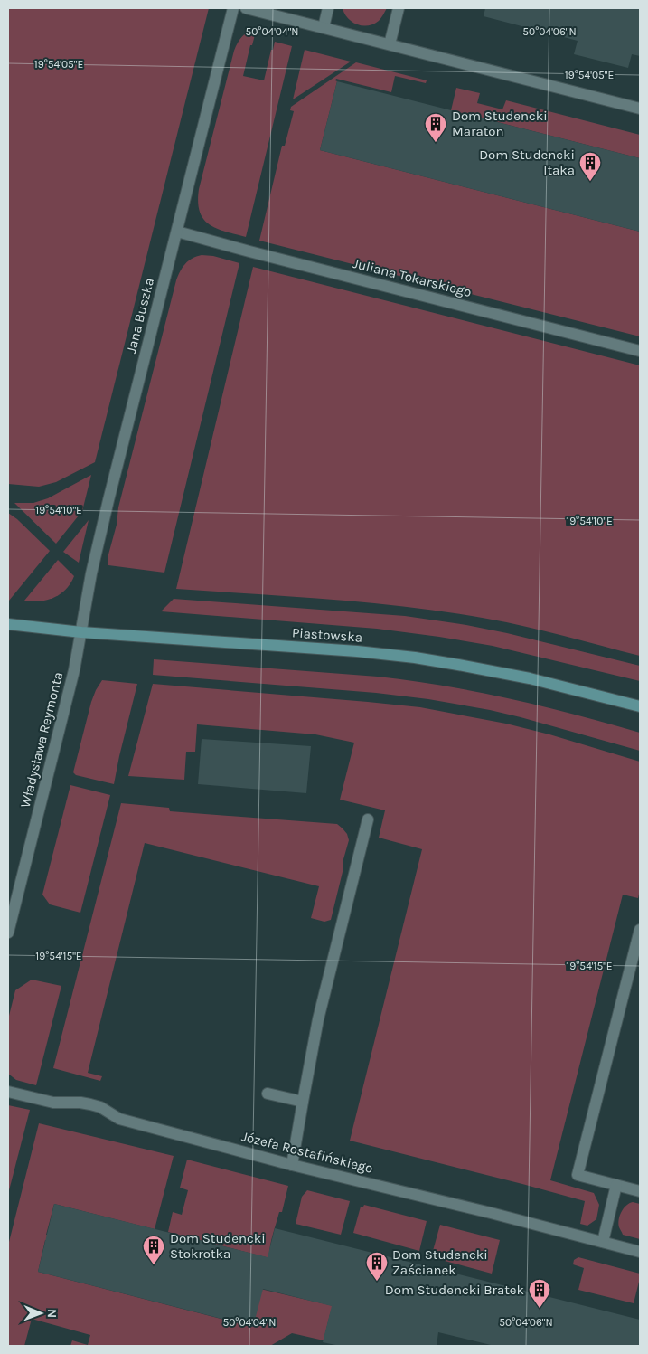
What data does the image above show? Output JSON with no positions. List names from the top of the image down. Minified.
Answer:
{"streets":{"street":["Juliana Tokarskiego","Jana Buszka","Piastowska","Władysława Reymonta","Józefa Rostafińskiego"]},"crossings":[["Juliana Tokarskiego","Jana Buszka"],["Jana Buszka","Piastowska"],["Jana Buszka","Władysława Reymonta"],["Piastowska","Władysława Reymonta"]],"places":{"building":["Dom Studencki Maraton","Dom Studencki Itaka","Dom Studencki Stokrotka","Dom Studencki Zaścianek","Dom Studencki Bratek"]},"north":"right","coordinates":["50°04'04\"N","50°04'06\"N","19°54'05\"E","19°54'10\"E","19°54'15\"E"]}
